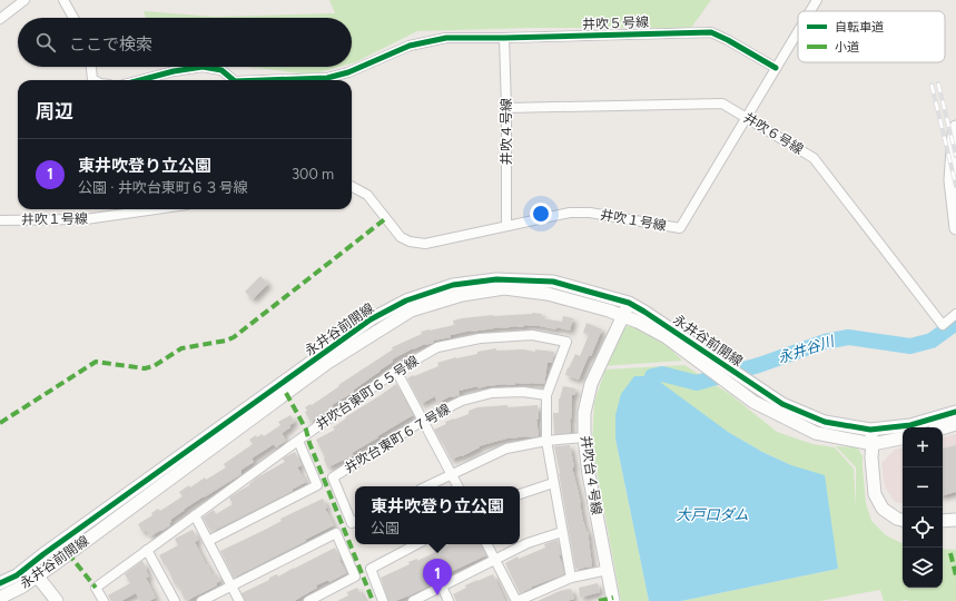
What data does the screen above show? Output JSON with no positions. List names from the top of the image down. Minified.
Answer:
{"streets":{"street":["井吹５号線","井吹４号線","井吹６号線","井吹１号線","永井谷前開線","井吹台東町６５号線","井吹台東町６７号線","井吹台４号線"]},"crossings":[["井吹５号線","井吹４号線"],["井吹５号線","井吹１号線"],["井吹４号線","井吹６号線"],["井吹４号線","井吹１号線"],["井吹６号線","井吹１号線"],["永井谷前開線","井吹台４号線"],["井吹台東町６５号線","井吹台東町６７号線"]],"water":["永井谷川","大戸口ダム"],"legend":["自転車道","小道"],"page":{"search":"ここで検索","heading":"周辺","list":[{"mark":"1","name":"東井吹登り立公園","note":"公園 · 井吹台東町６３号線","value":"300 m"}],"map_buttons":["+","−"],"popup":["東井吹登り立公園","公園"],"pins":"1"}}
